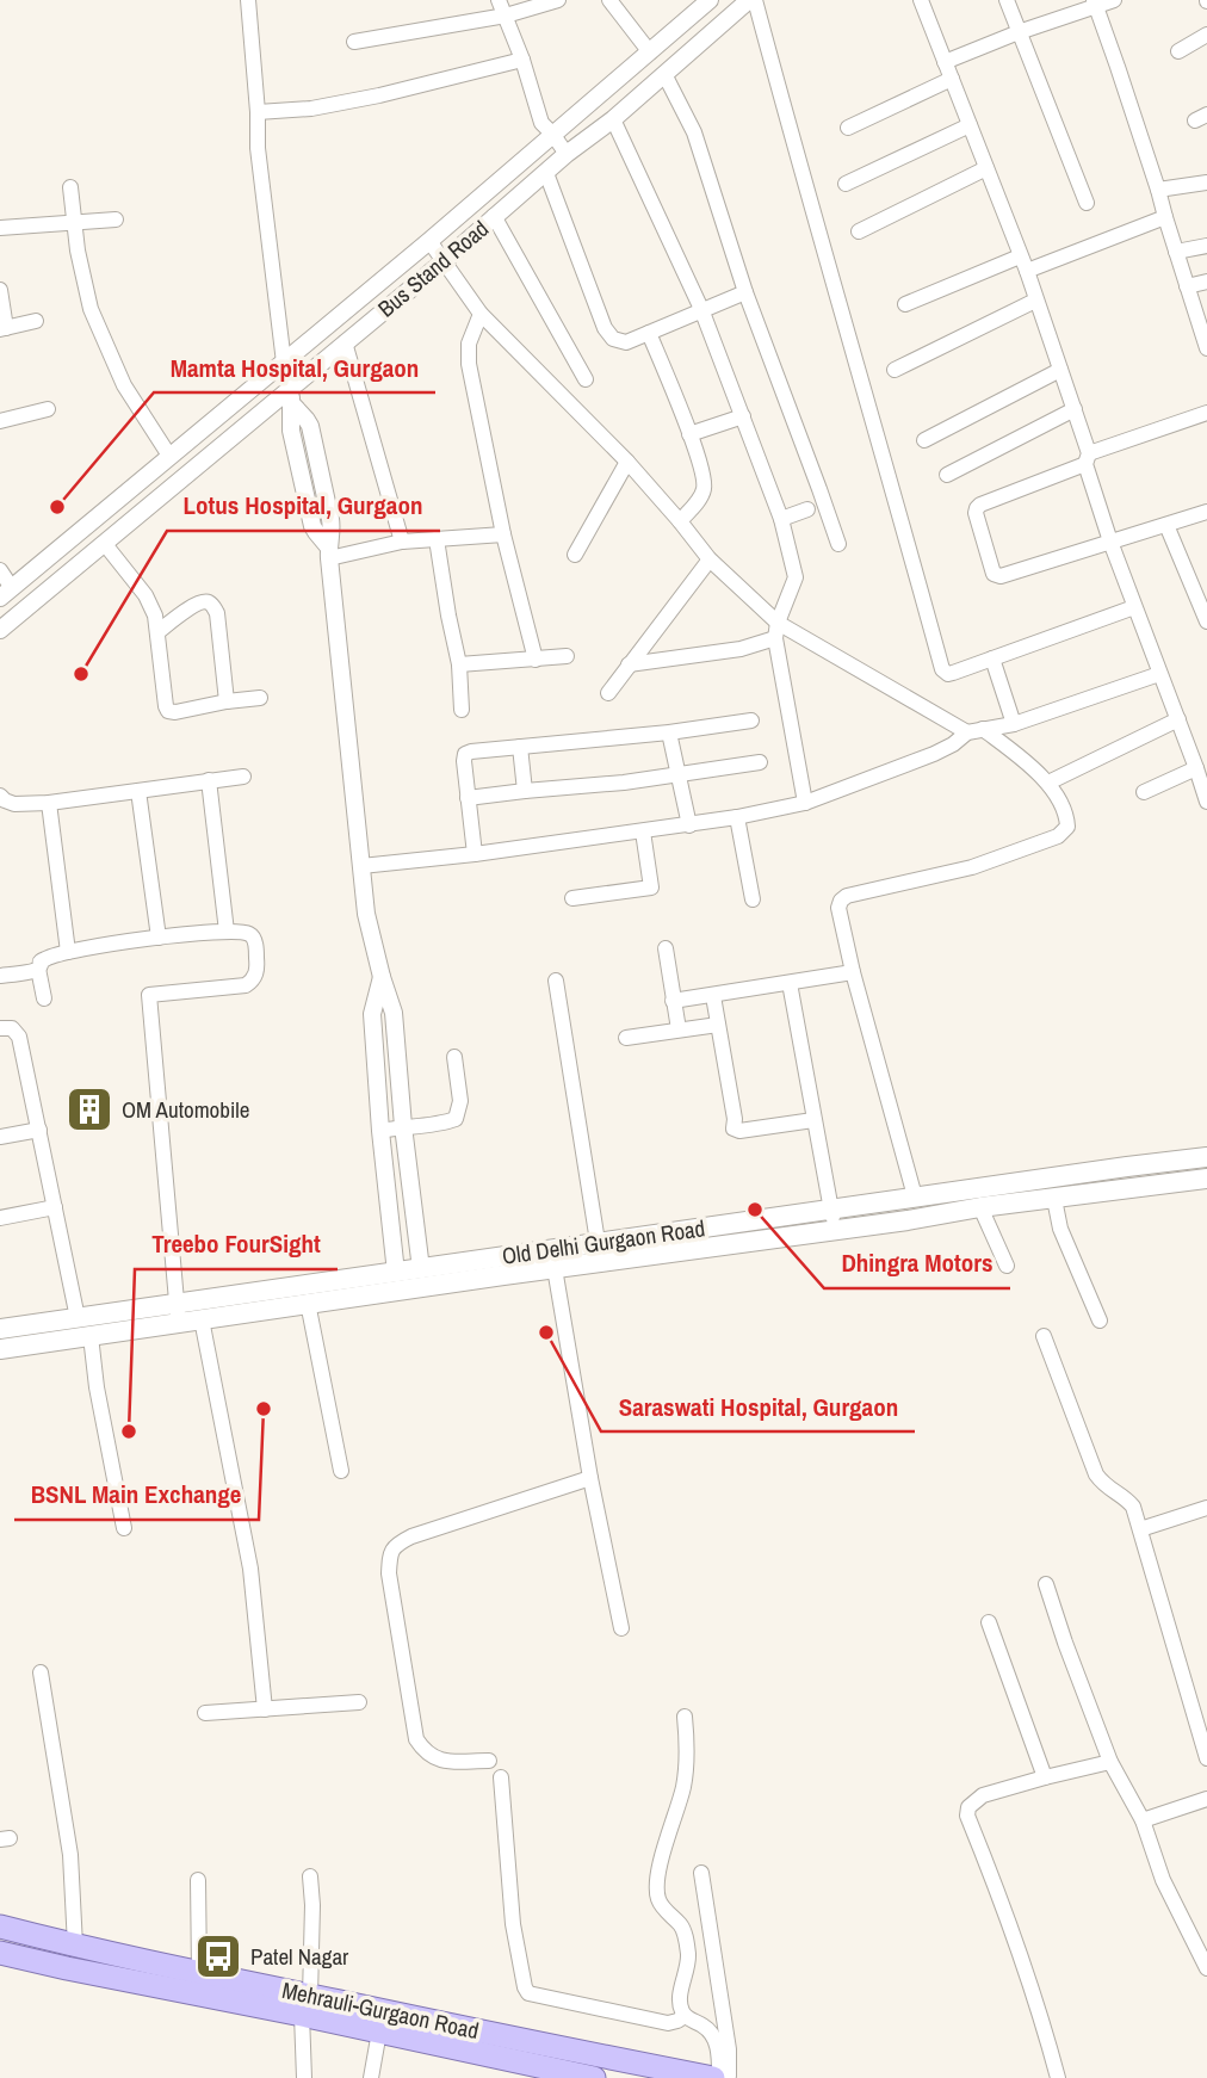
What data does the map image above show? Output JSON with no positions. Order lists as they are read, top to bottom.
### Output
{
  "streets": {
    "main road": ["Old Delhi Gurgaon Road", "Mehrauli-Gurgaon Road"],
    "street": ["Bus Stand Road"]
  },
  "places": {
    "other": [
      "Mamta Hospital, Gurgaon",
      "Lotus Hospital, Gurgaon",
      "Dhingra Motors",
      "Saraswati Hospital, Gurgaon",
      "BSNL Main Exchange",
      "Treebo FourSight"
    ],
    "building": ["OM Automobile"],
    "bus stop": ["Patel Nagar"]
  }
}
